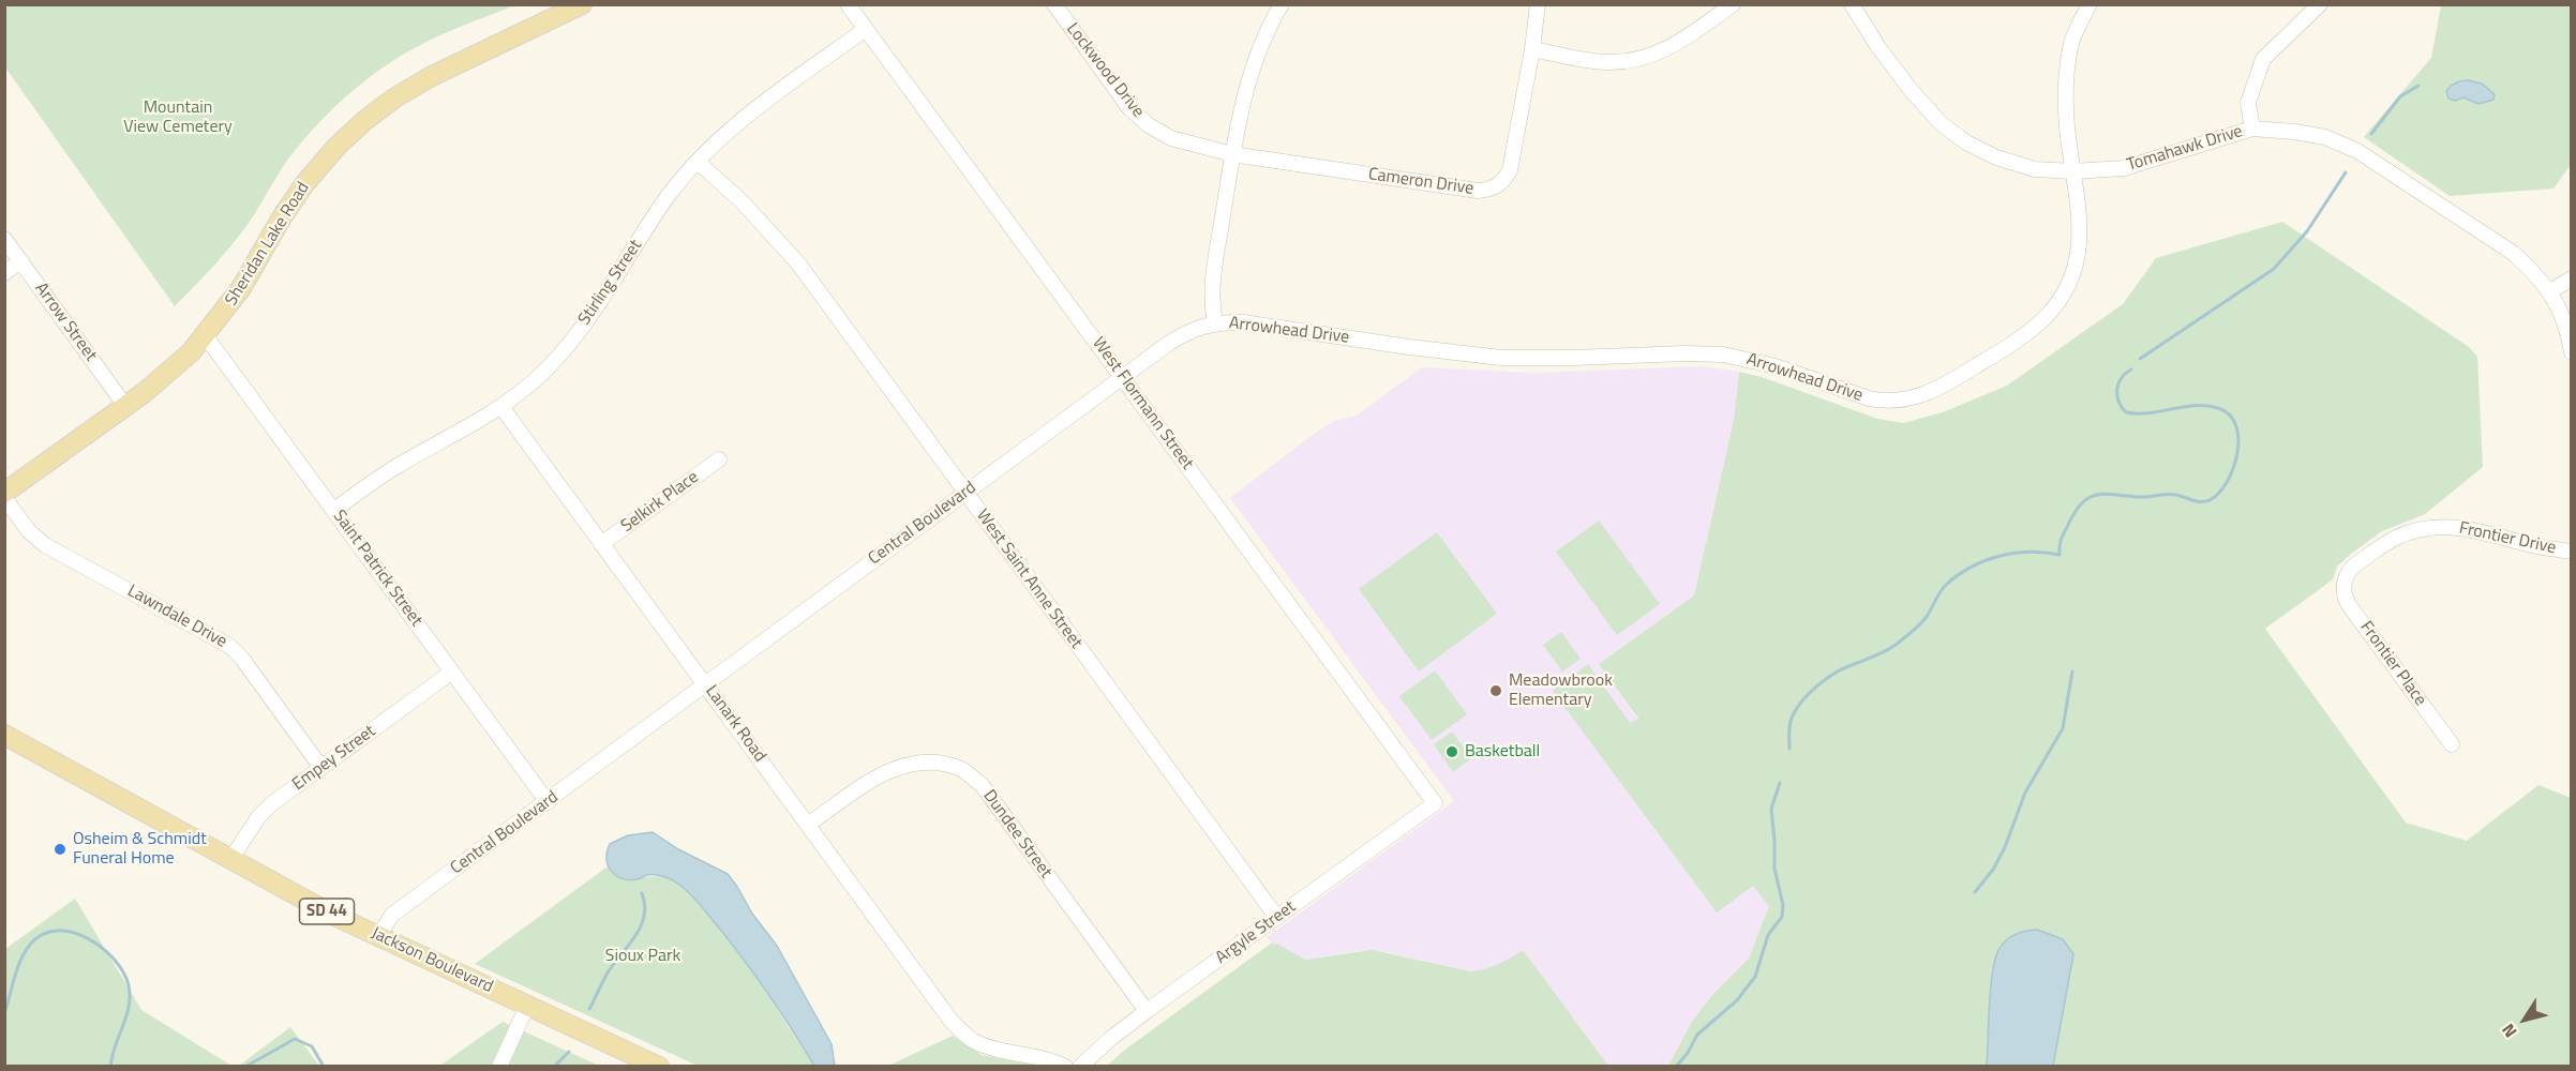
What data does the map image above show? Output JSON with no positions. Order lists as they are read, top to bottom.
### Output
{
  "streets": {
    "main road": ["Sheridan Lake Road", "SD 44", "Jackson Boulevard"],
    "street": [
      "Lockwood Drive",
      "Tomahawk Drive",
      "Cameron Drive",
      "Stirling Street",
      "Arrow Street",
      "Arrowhead Drive",
      "West Flormann Street",
      "Selkirk Place",
      "Central Boulevard",
      "Frontier Drive",
      "Saint Patrick Street",
      "West Saint Anne Street",
      "Lawndale Drive",
      "Frontier Place",
      "Lanark Road",
      "Empey Street",
      "Dundee Street",
      "Argyle Street"
    ]
  },
  "crossings": [
    ["Lockwood Drive", "Cameron Drive"],
    ["Tomahawk Drive", "Arrowhead Drive"],
    ["Sheridan Lake Road", "Arrow Street"],
    ["Sheridan Lake Road", "Saint Patrick Street"],
    ["Sheridan Lake Road", "Lawndale Drive"],
    ["Stirling Street", "West Flormann Street"],
    ["Stirling Street", "Saint Patrick Street"],
    ["Stirling Street", "West Saint Anne Street"],
    ["Stirling Street", "Lanark Road"],
    ["Arrowhead Drive", "Central Boulevard"],
    ["West Flormann Street", "Central Boulevard"],
    ["West Flormann Street", "Argyle Street"],
    ["Selkirk Place", "Lanark Road"],
    ["Central Boulevard", "Saint Patrick Street"],
    ["Central Boulevard", "West Saint Anne Street"],
    ["Central Boulevard", "Lanark Road"],
    ["Central Boulevard", "Jackson Boulevard"],
    ["Frontier Drive", "Frontier Place"],
    ["Saint Patrick Street", "Empey Street"],
    ["West Saint Anne Street", "Argyle Street"],
    ["Lawndale Drive", "Empey Street"],
    ["Lanark Road", "Dundee Street"],
    ["Empey Street", "Jackson Boulevard"],
    ["Dundee Street", "Argyle Street"]
  ],
  "parks": ["Mountain View Cemetery", "Sioux Park"],
  "places": ["Meadowbrook Elementary", "Basketball", "Osheim & Schmidt Funeral Home"],
  "north": "bottom left"
}
